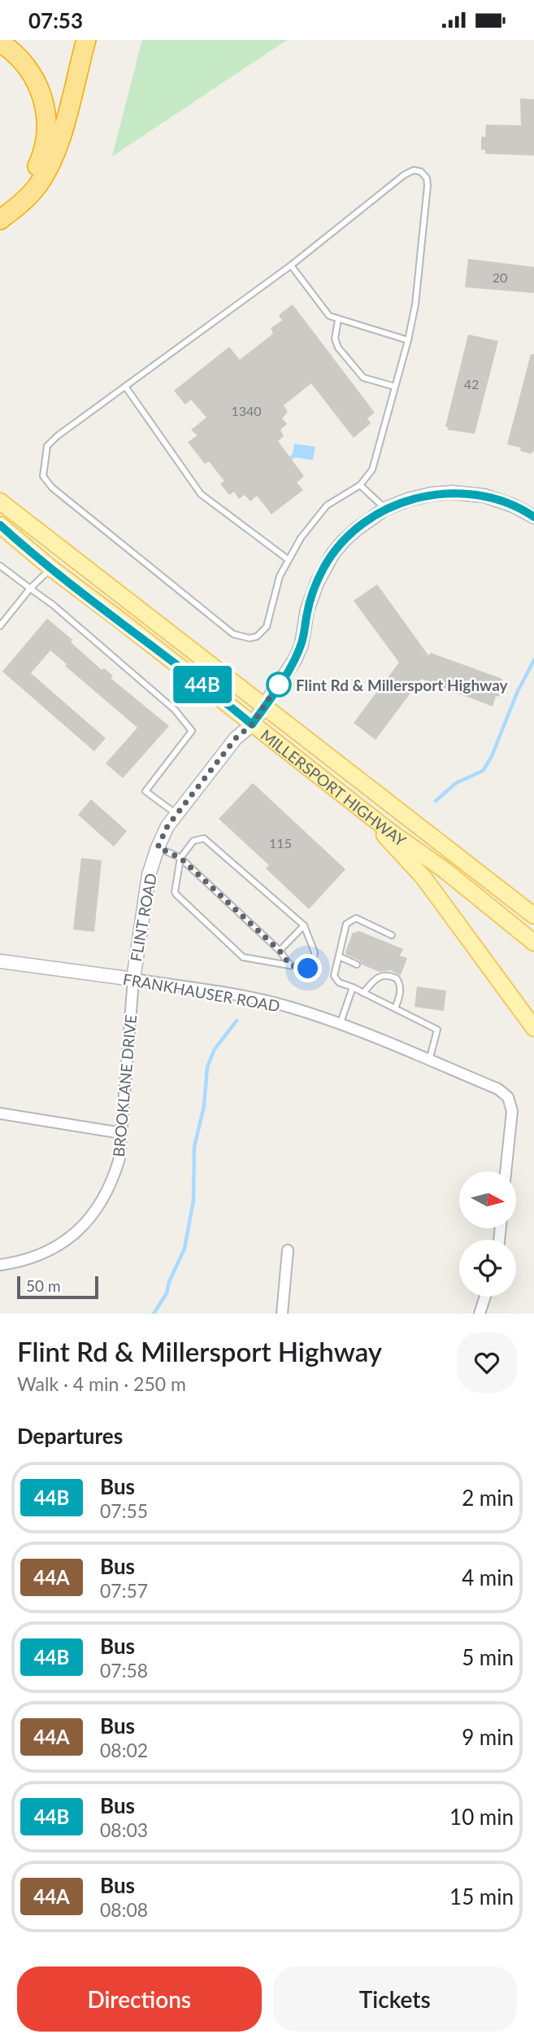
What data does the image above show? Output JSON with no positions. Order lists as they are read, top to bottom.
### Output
{
  "streets": {
    "main road": ["MILLERSPORT HIGHWAY"],
    "street": ["FLINT ROAD", "FRANKHAUSER ROAD", "BROOKLANE DRIVE"]
  },
  "crossings": [
    ["MILLERSPORT HIGHWAY", "FLINT ROAD"],
    ["FLINT ROAD", "FRANKHAUSER ROAD"],
    ["FLINT ROAD", "BROOKLANE DRIVE"],
    ["FRANKHAUSER ROAD", "BROOKLANE DRIVE"]
  ],
  "places": ["Flint Rd & Millersport Highway"],
  "lines": ["bus line 44B"],
  "house_numbers": [
    "20",
    "42",
    "1340",
    "115"
  ],
  "scale_bar": "50 m",
  "north": "right",
  "page": {
    "status": "07:53",
    "on_map": "44B",
    "scale": "50 m",
    "heading": [
      ["Flint Rd & Millersport Highway", "Walk · 4 min · 250 m"],
      "Departures"
    ],
    "list": [
      {
        "mark": "44B",
        "name": "Bus",
        "note": "07:55",
        "value": "2 min"
      },
      {
        "mark": "44A",
        "name": "Bus",
        "note": "07:57",
        "value": "4 min"
      },
      {
        "mark": "44B",
        "name": "Bus",
        "note": "07:58",
        "value": "5 min"
      },
      {
        "mark": "44A",
        "name": "Bus",
        "note": "08:02",
        "value": "9 min"
      },
      {
        "mark": "44B",
        "name": "Bus",
        "note": "08:03",
        "value": "10 min"
      },
      {
        "mark": "44A",
        "name": "Bus",
        "note": "08:08",
        "value": "15 min"
      }
    ],
    "buttons": ["Directions", "Tickets"]
  }
}
